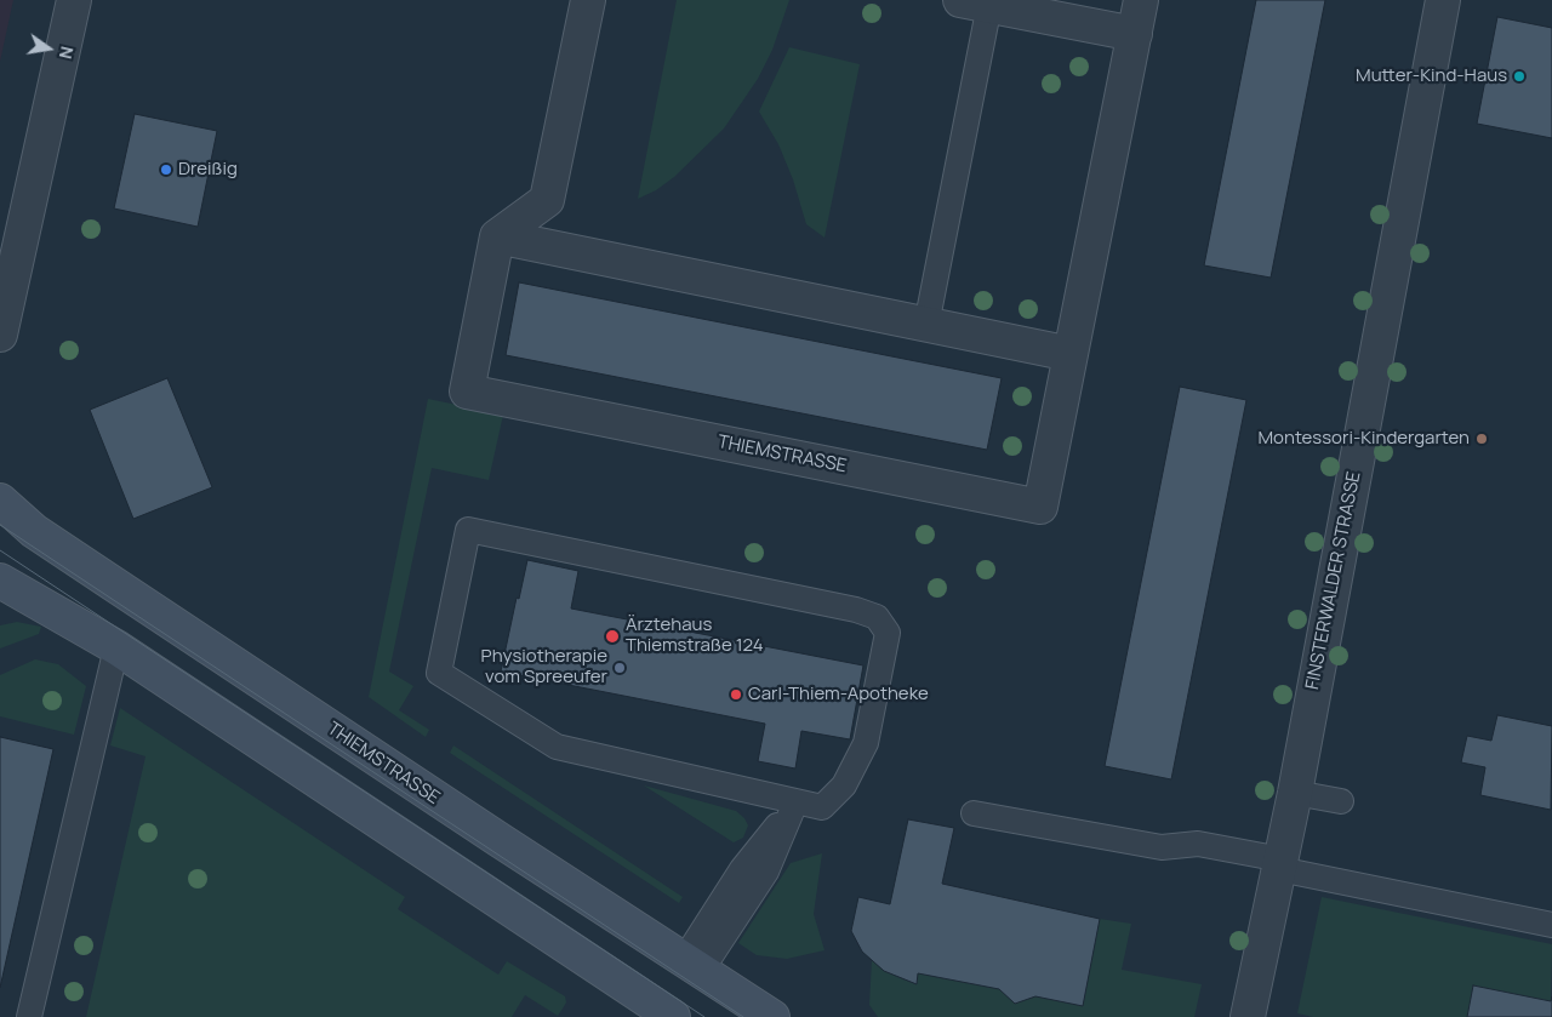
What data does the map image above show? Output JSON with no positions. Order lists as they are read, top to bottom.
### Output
{
  "streets": {
    "main road": ["THIEMSTRASSE"],
    "street": ["FINSTERWALDER STRASSE"]
  },
  "places": [
    "Mutter-Kind-Haus",
    "Dreißig",
    "Montessori-Kindergarten",
    "Ärztehaus Thiemstraße 124",
    "Physiotherapie vom Spreeufer",
    "Carl-Thiem-Apotheke"
  ],
  "north": "right"
}
